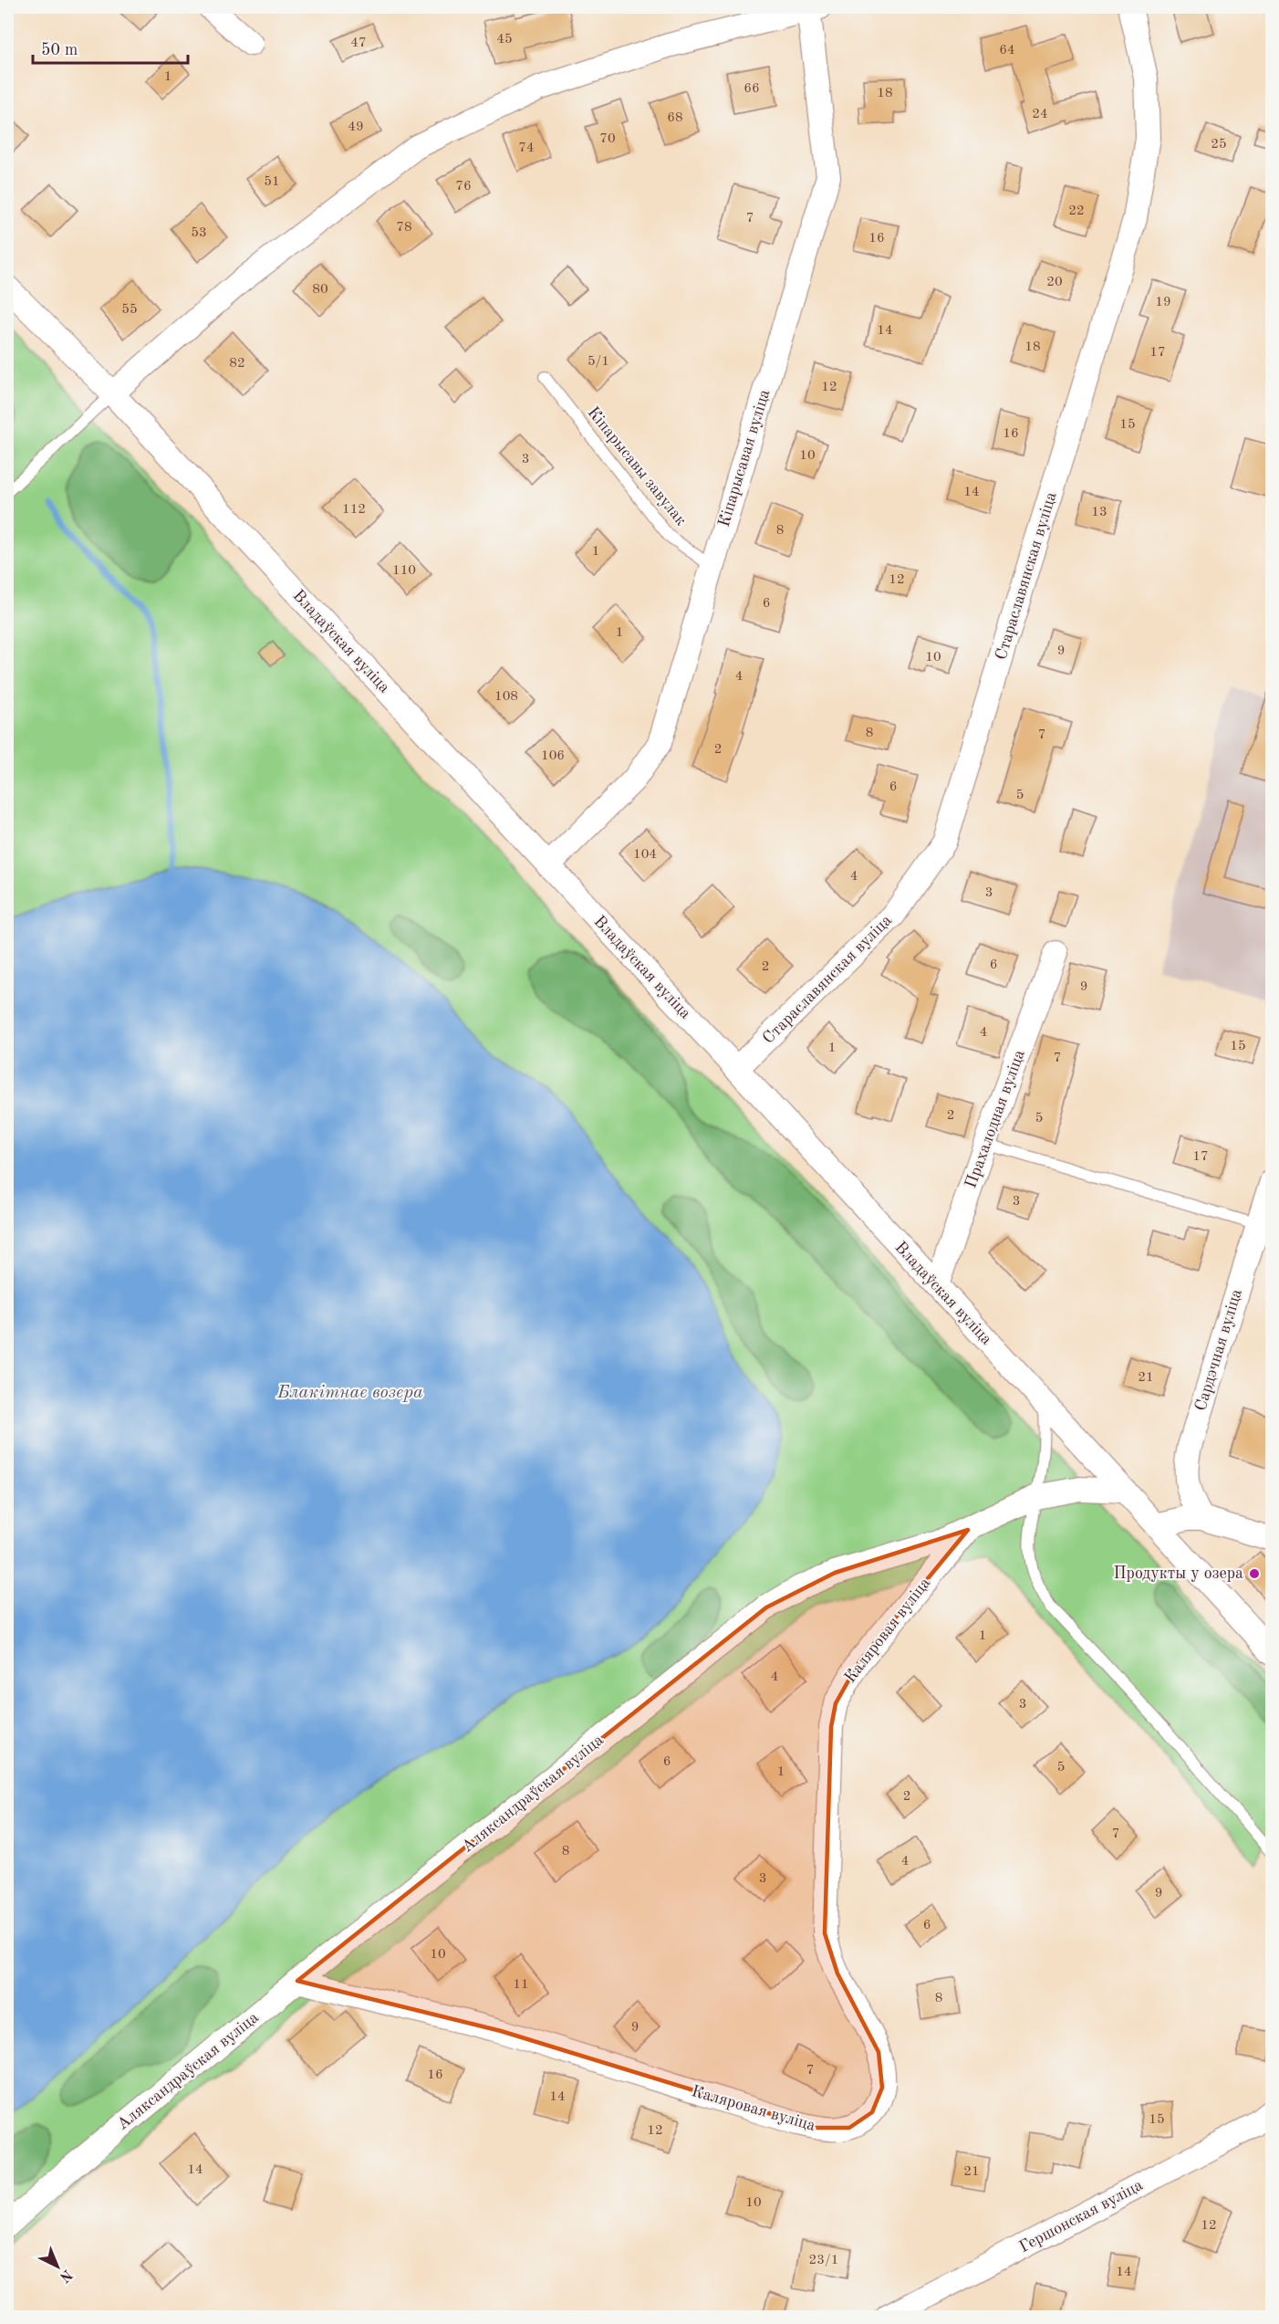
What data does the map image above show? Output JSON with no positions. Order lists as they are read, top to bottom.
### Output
{
  "streets": {
    "street": [
      "Кіпарысавая вуліца",
      "Стараславянская вуліца",
      "Владаўская вуліца",
      "Прахалодная вуліца",
      "Сардэчная вуліца",
      "Каляровая вуліца",
      "Аляксандраўская вуліца",
      "Гершонская вуліца"
    ],
    "lane": ["Кіпарысавы завулак"]
  },
  "crossings": [
    ["Кіпарысавая вуліца", "Кіпарысавы завулак"],
    ["Кіпарысавая вуліца", "Владаўская вуліца"],
    ["Стараславянская вуліца", "Владаўская вуліца"],
    ["Владаўская вуліца", "Прахалодная вуліца"],
    ["Владаўская вуліца", "Аляксандраўская вуліца"],
    ["Каляровая вуліца", "Аляксандраўская вуліца"]
  ],
  "water": ["Блакітнае возера"],
  "places": ["Продукты у озера"],
  "house_numbers": [
    "45",
    "47",
    "64",
    "1",
    "66",
    "18",
    "24",
    "68",
    "49",
    "70",
    "25",
    "74",
    "51",
    "76",
    "22",
    "7",
    "78",
    "53",
    "16",
    "20",
    "80",
    "19",
    "55",
    "14",
    "18",
    "17",
    "5/1",
    "82",
    "12",
    "15",
    "16",
    "10",
    "3",
    "14",
    "112",
    "13",
    "8",
    "1",
    "110",
    "12",
    "6",
    "1",
    "9",
    "10",
    "4",
    "108",
    "8",
    "7",
    "2",
    "106",
    "6",
    "5",
    "104",
    "4",
    "3",
    "6",
    "2",
    "9",
    "4",
    "15",
    "1",
    "7",
    "2",
    "5",
    "17",
    "3",
    "21",
    "1",
    "4",
    "3",
    "6",
    "5",
    "1",
    "2",
    "7",
    "8",
    "4",
    "3",
    "9",
    "6",
    "10",
    "11",
    "8",
    "9",
    "7",
    "16",
    "14",
    "15",
    "12",
    "14",
    "21",
    "10",
    "12",
    "23/1",
    "14"
  ],
  "scale_bar": "50 m",
  "north": "bottom right"
}
